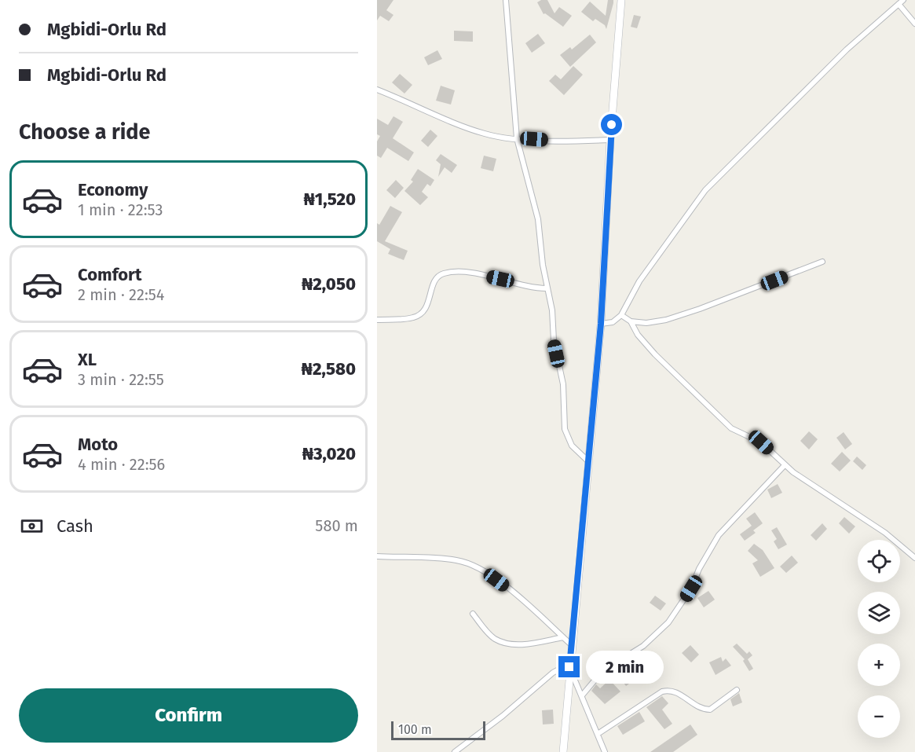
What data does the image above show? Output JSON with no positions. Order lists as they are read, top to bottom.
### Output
{
  "scale_bar": "100 m",
  "page": {
    "banner": ["Mgbidi-Orlu Rd", "Mgbidi-Orlu Rd"],
    "heading": "Choose a ride",
    "list": [
      {
        "name": "Economy",
        "note": "1 min · 22:53",
        "value": "₦1,520"
      },
      {
        "name": "Comfort",
        "note": "2 min · 22:54",
        "value": "₦2,050"
      },
      {
        "name": "XL",
        "note": "3 min · 22:55",
        "value": "₦2,580"
      },
      {
        "name": "Moto",
        "note": "4 min · 22:56",
        "value": "₦3,020"
      }
    ],
    "pay": ["Cash", "580 m"],
    "map_buttons": ["+", "−"],
    "bubble": "2 min",
    "buttons": "Confirm",
    "scale": "100 m"
  }
}
